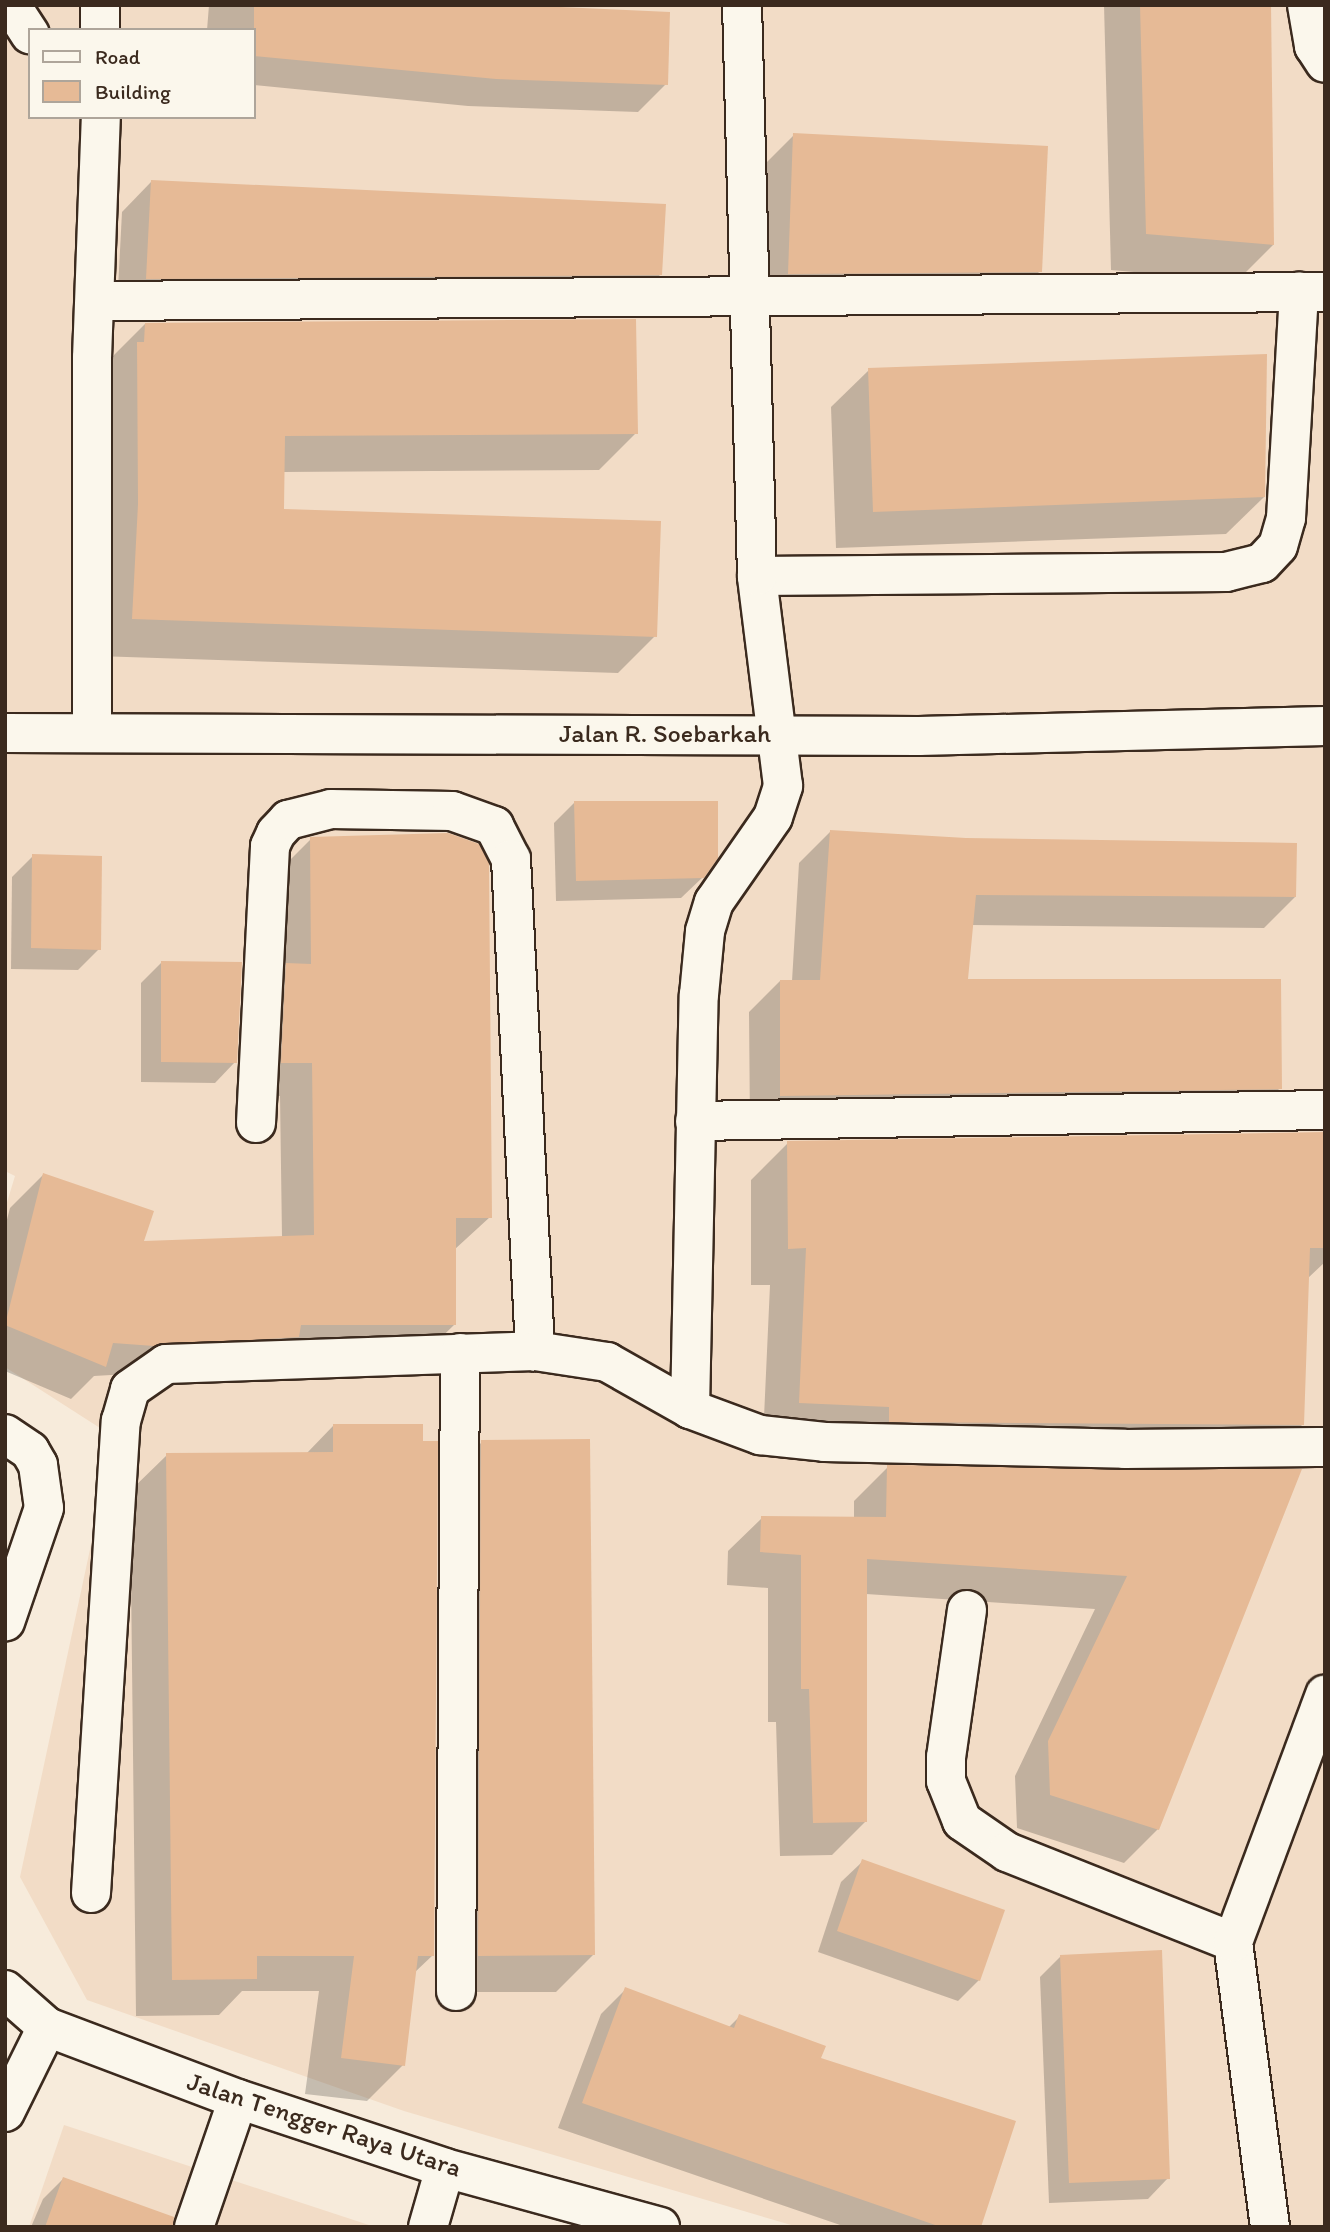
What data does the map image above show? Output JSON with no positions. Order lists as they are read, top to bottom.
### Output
{
  "streets": {
    "street": ["Jalan R. Soebarkah", "Jalan Tengger Raya Utara"]
  },
  "legend": ["Road", "Building"]
}
